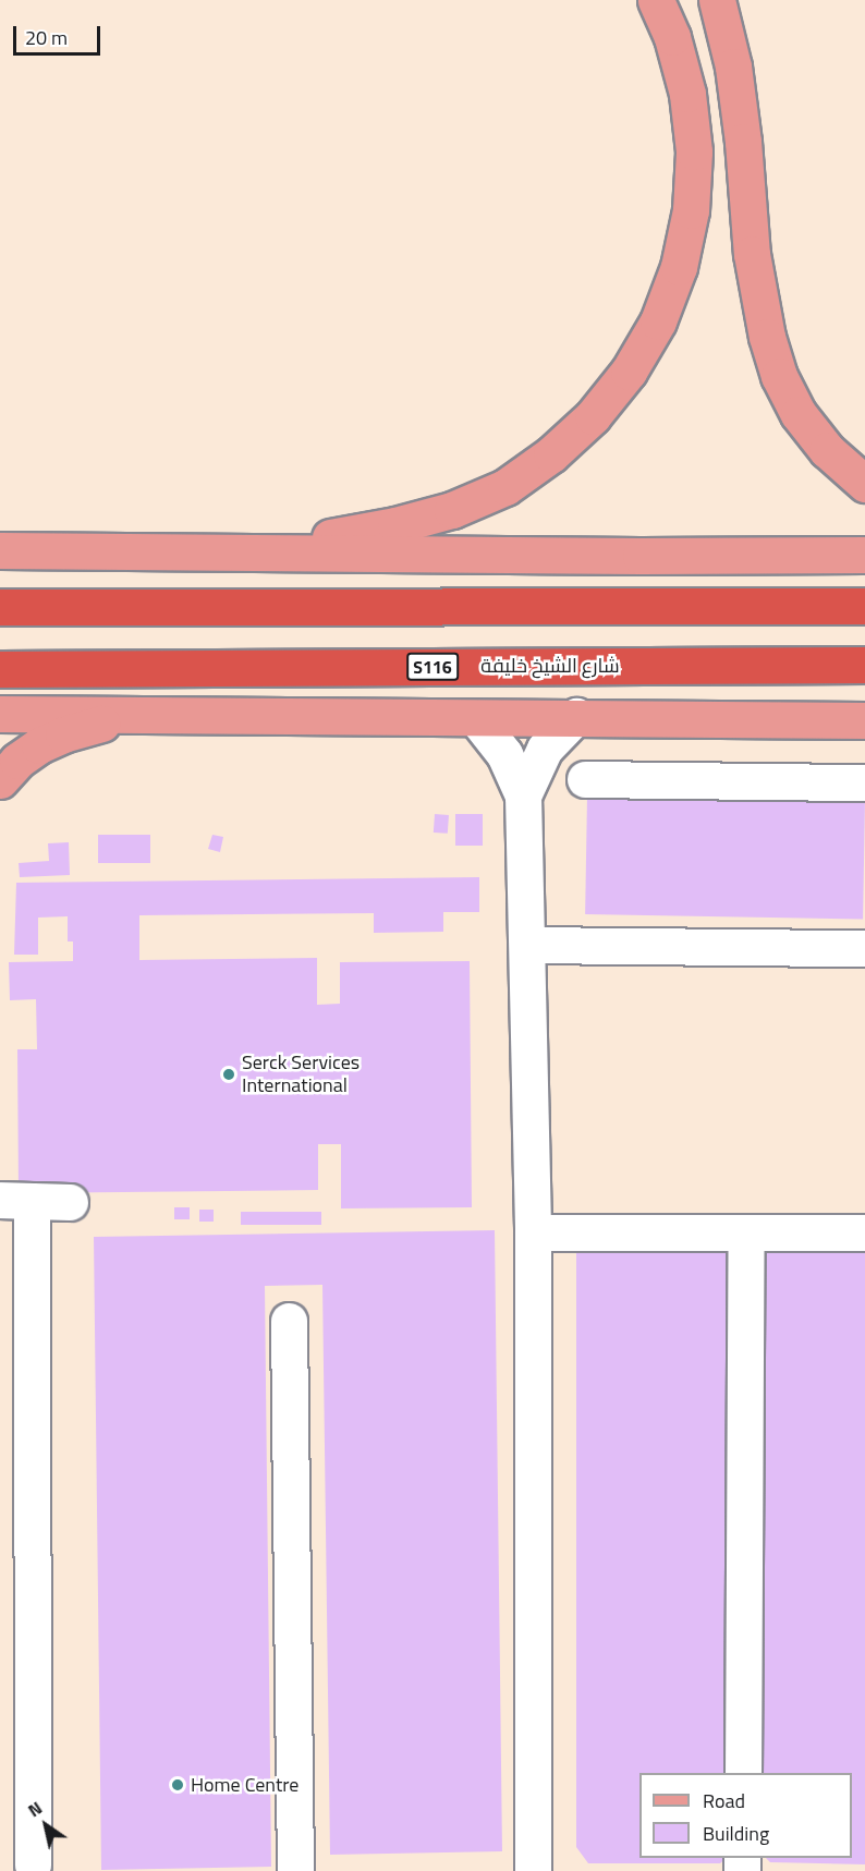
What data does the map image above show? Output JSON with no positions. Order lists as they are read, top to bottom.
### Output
{
  "streets": {
    "highway": ["شارع الشيخ خليفة", "S116"]
  },
  "places": ["Serck Services International", "Home Centre"],
  "legend": ["Road", "Building"],
  "scale_bar": "20 m",
  "north": "top left"
}
